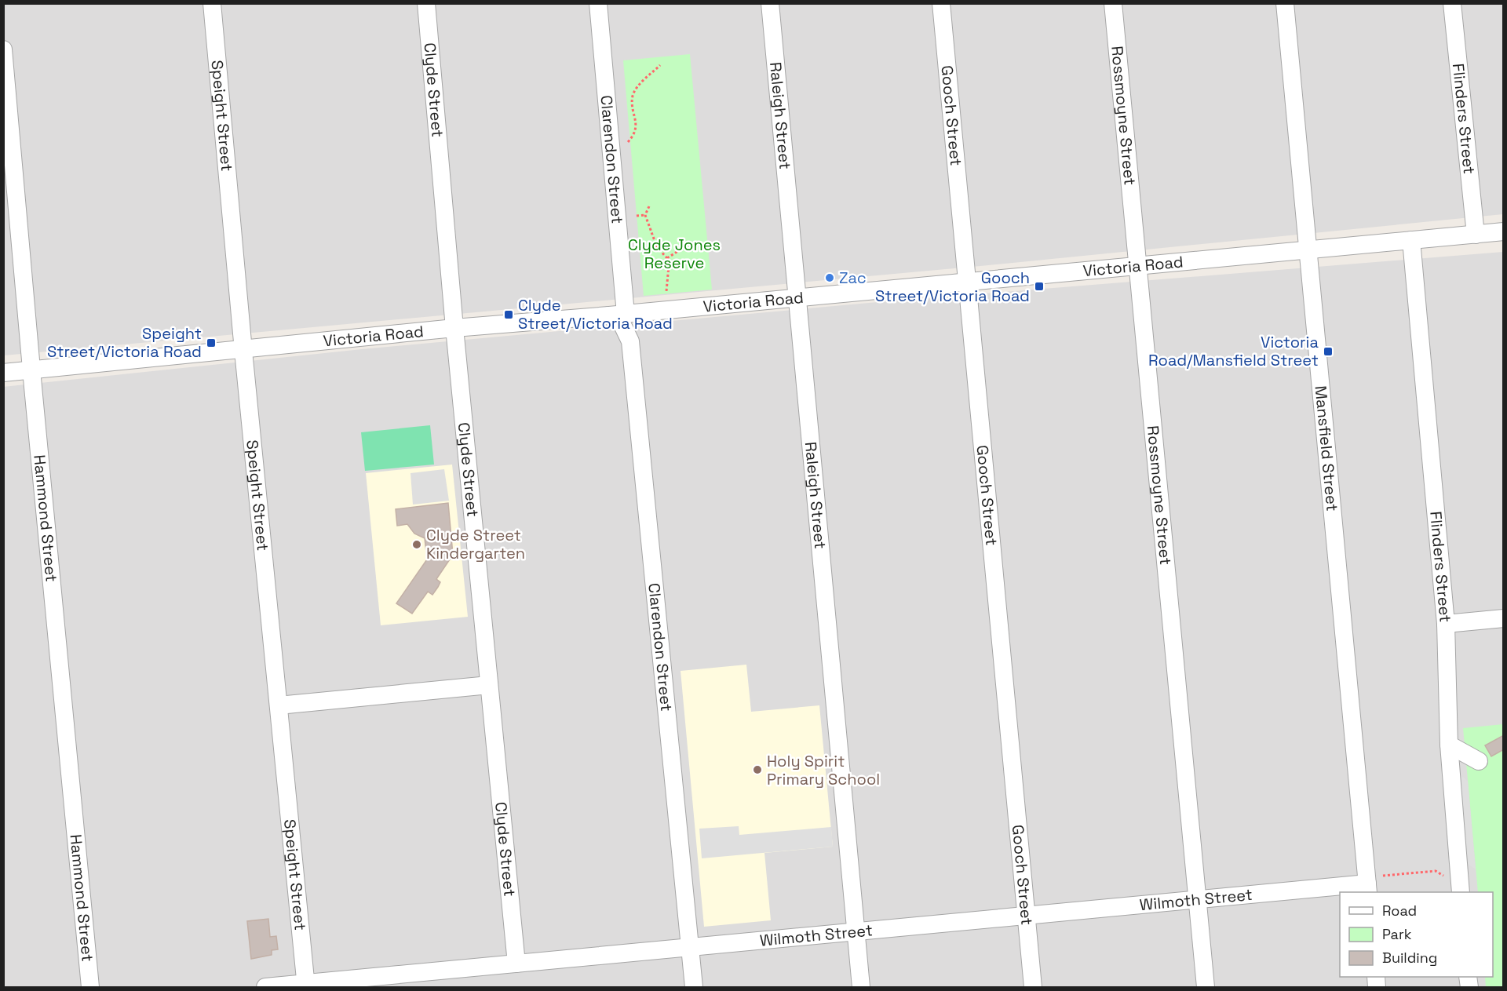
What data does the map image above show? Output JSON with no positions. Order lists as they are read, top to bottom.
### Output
{
  "streets": {
    "street": [
      "Clyde Street",
      "Raleigh Street",
      "Speight Street",
      "Gooch Street",
      "Rossmoyne Street",
      "Flinders Street",
      "Clarendon Street",
      "Victoria Road",
      "Mansfield Street",
      "Hammond Street",
      "Wilmoth Street"
    ]
  },
  "crossings": [
    ["Clyde Street", "Victoria Road"],
    ["Clyde Street", "Wilmoth Street"],
    ["Raleigh Street", "Victoria Road"],
    ["Raleigh Street", "Wilmoth Street"],
    ["Speight Street", "Victoria Road"],
    ["Speight Street", "Wilmoth Street"],
    ["Gooch Street", "Victoria Road"],
    ["Gooch Street", "Wilmoth Street"],
    ["Rossmoyne Street", "Victoria Road"],
    ["Rossmoyne Street", "Wilmoth Street"],
    ["Flinders Street", "Victoria Road"],
    ["Clarendon Street", "Victoria Road"],
    ["Clarendon Street", "Wilmoth Street"],
    ["Victoria Road", "Mansfield Street"],
    ["Victoria Road", "Hammond Street"],
    ["Mansfield Street", "Wilmoth Street"]
  ],
  "parks": ["Clyde Jones Reserve"],
  "places": {
    "other": ["Zac", "Clyde Street Kindergarten", "Holy Spirit Primary School"],
    "transit": [
      "Gooch Street/Victoria Road",
      "Clyde Street/Victoria Road",
      "Speight Street/Victoria Road",
      "Victoria Road/Mansfield Street"
    ]
  },
  "legend": ["Road", "Park", "Building"]
}
